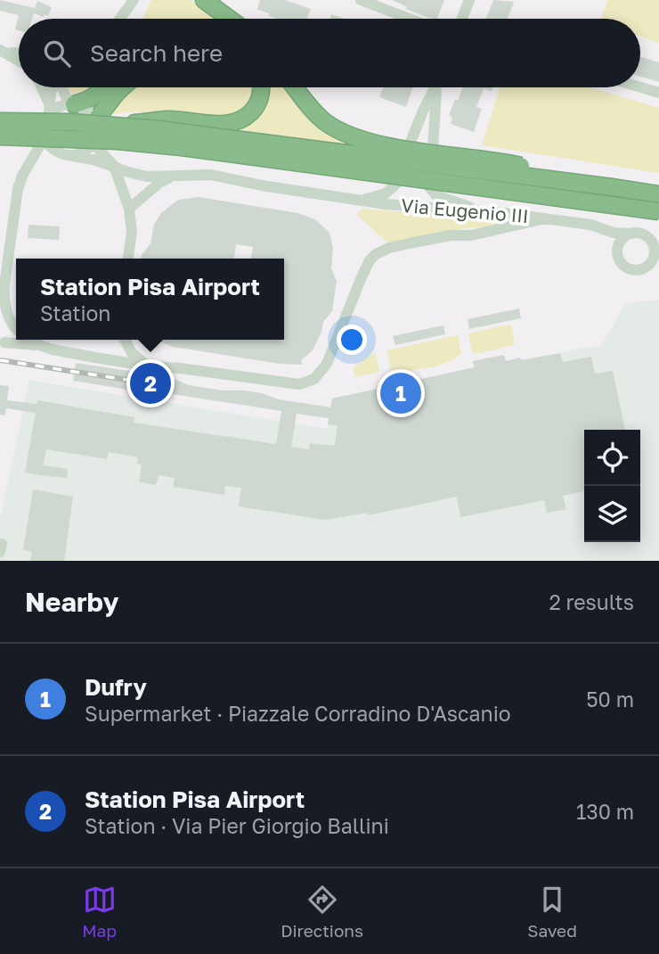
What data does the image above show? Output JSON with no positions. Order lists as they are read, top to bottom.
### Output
{
  "streets": {
    "street": ["Via Eugenio III"]
  },
  "page": {
    "search": "Search here",
    "popup": ["Station Pisa Airport", "Station"],
    "pins": ["2", "1"],
    "heading": ["Nearby", "2 results"],
    "list": [
      {
        "mark": "1",
        "name": "Dufry",
        "note": "Supermarket · Piazzale Corradino D'Ascanio",
        "value": "50 m"
      },
      {
        "mark": "2",
        "name": "Station Pisa Airport",
        "note": "Station · Via Pier Giorgio Ballini",
        "value": "130 m"
      }
    ],
    "nav": ["Map", "Directions", "Saved"]
  }
}
